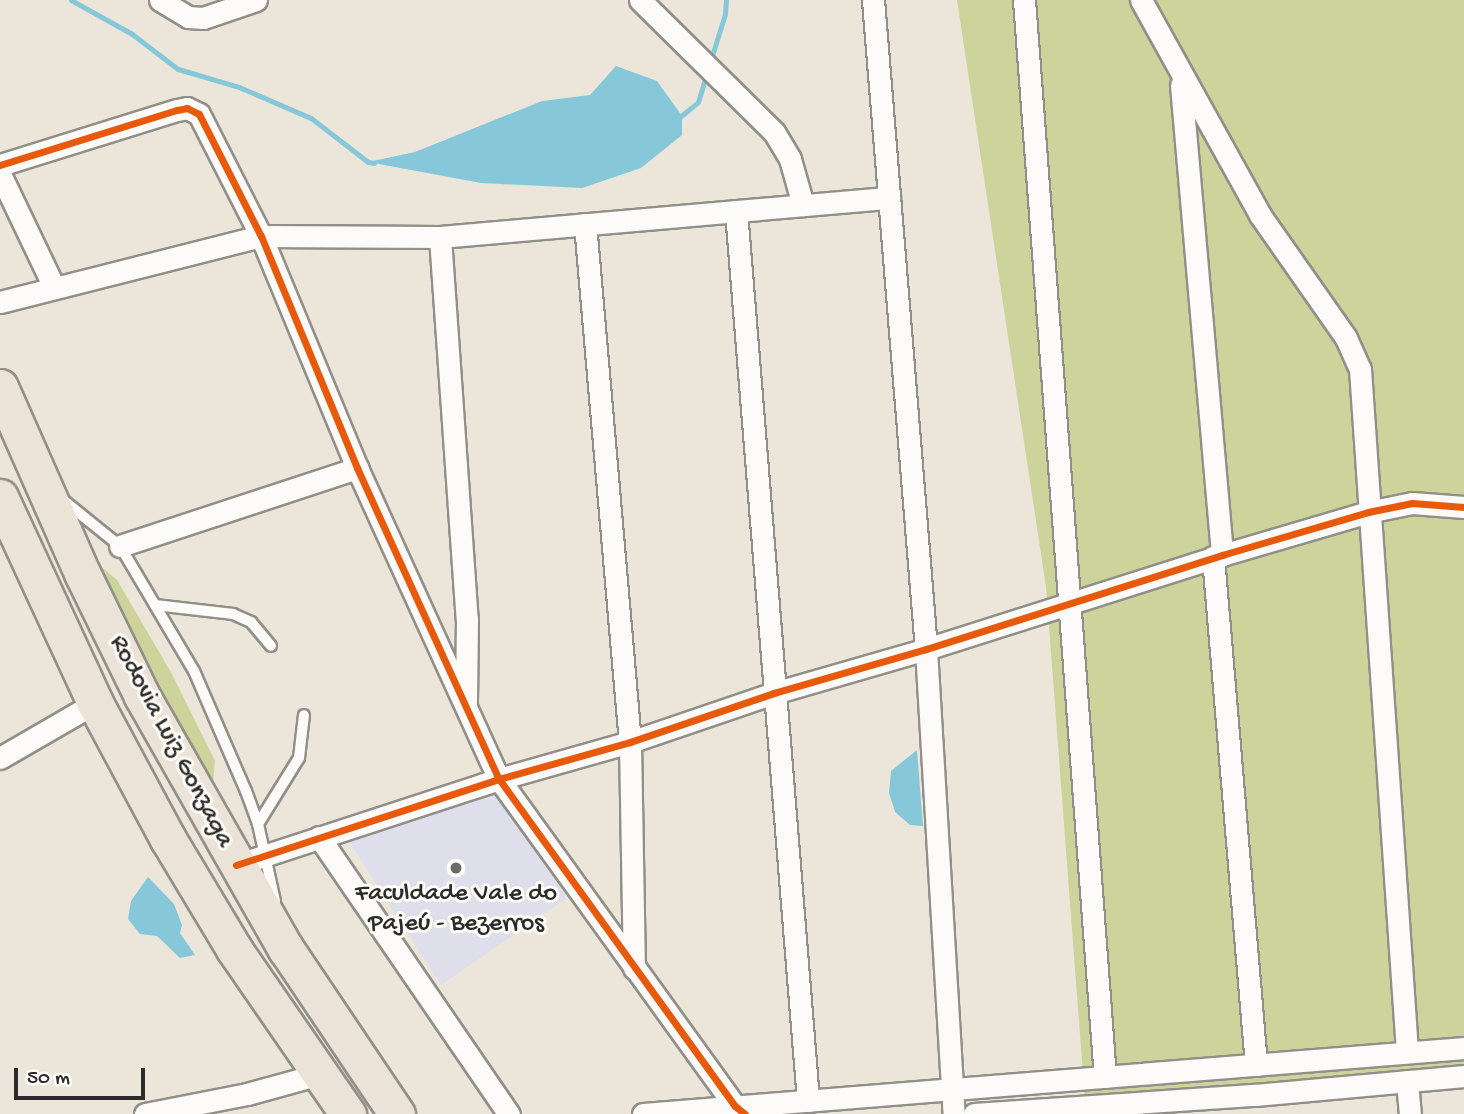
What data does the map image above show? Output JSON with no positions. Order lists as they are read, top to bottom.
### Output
{
  "streets": {
    "highway": ["Rodovia Luiz Gonzaga"]
  },
  "places": ["Faculdade Vale do Pajeú - Bezerros"],
  "scale_bar": "50 m"
}
